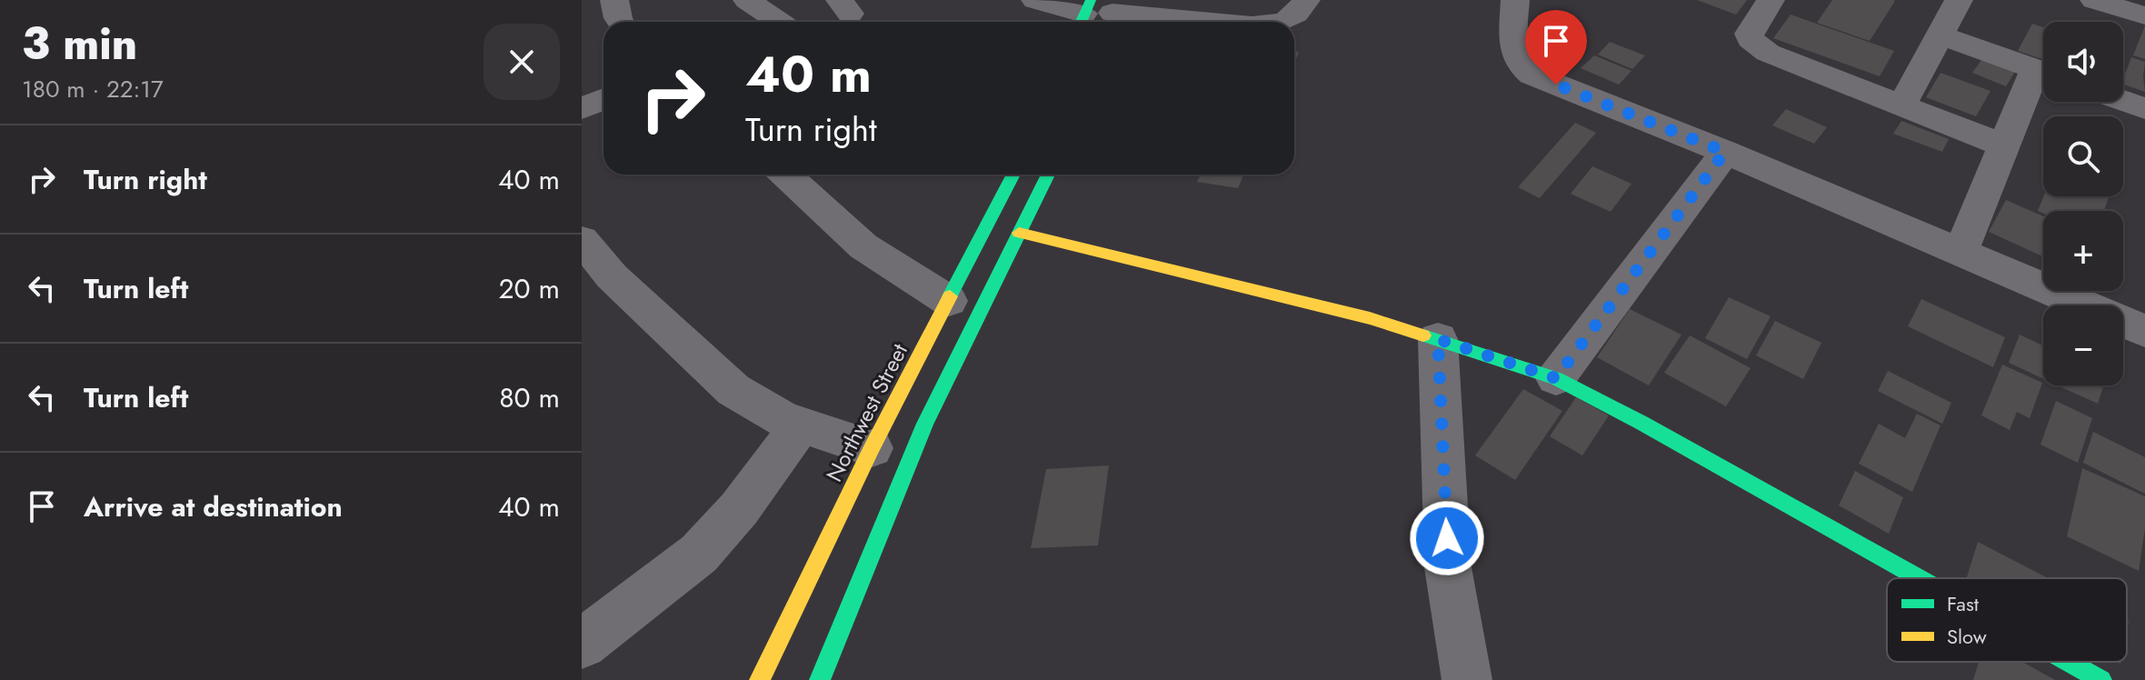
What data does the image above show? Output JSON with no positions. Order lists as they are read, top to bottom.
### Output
{
  "streets": {
    "main road": ["Northwest Street"]
  },
  "legend": ["Fast", "Slow"],
  "page": {
    "heading": ["3 min", "180 m · 22:17"],
    "map_buttons": ["+", "−"],
    "turn": ["40 m", "Turn right"],
    "list": [
      {
        "name": "Turn right",
        "value": "40 m"
      },
      {
        "name": "Turn left",
        "value": "20 m"
      },
      {
        "name": "Turn left",
        "value": "80 m"
      },
      {
        "name": "Arrive at destination",
        "value": "40 m"
      }
    ]
  }
}
